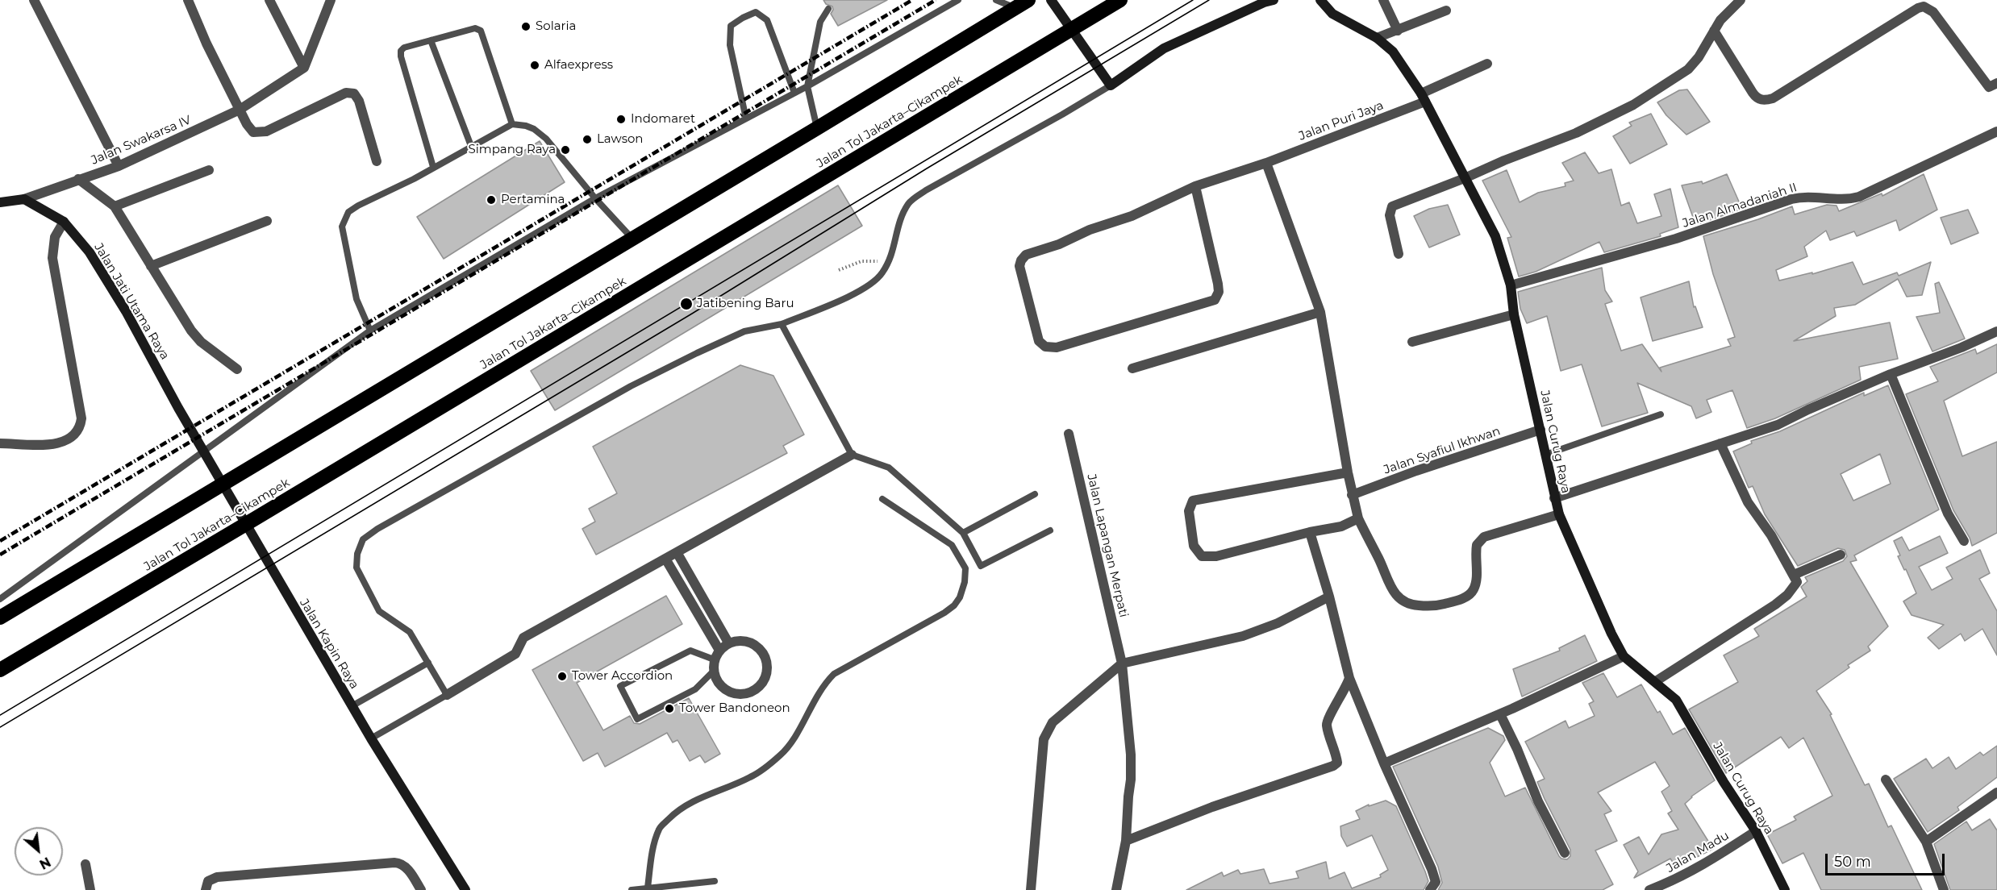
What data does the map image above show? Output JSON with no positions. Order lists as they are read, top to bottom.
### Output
{
  "streets": {
    "highway": ["Jalan Tol Jakarta–Cikampek"],
    "street": [
      "Jalan Puri Jaya",
      "Jalan Swakarsa IV",
      "Jalan Almadaniah II",
      "Jalan Jati Utama Raya",
      "Jalan Curug Raya",
      "Jalan Syafiul Ikhwan",
      "Jalan Lapangan Merpati",
      "Jalan Kapin Raya",
      "Jalan Madu"
    ]
  },
  "crossings": [
    ["Jalan Puri Jaya", "Jalan Curug Raya"],
    ["Jalan Swakarsa IV", "Jalan Jati Utama Raya"],
    ["Jalan Almadaniah II", "Jalan Curug Raya"],
    ["Jalan Jati Utama Raya", "Jalan Kapin Raya"],
    ["Jalan Curug Raya", "Jalan Syafiul Ikhwan"],
    ["Jalan Curug Raya", "Jalan Madu"]
  ],
  "places": [
    "Solaria",
    "Alfaexpress",
    "Indomaret",
    "Lawson",
    "Simpang Raya",
    "Pertamina",
    "Jatibening Baru",
    "Tower Accordion",
    "Tower Bandoneon"
  ],
  "scale_bar": "50 m",
  "north": "bottom right"
}
